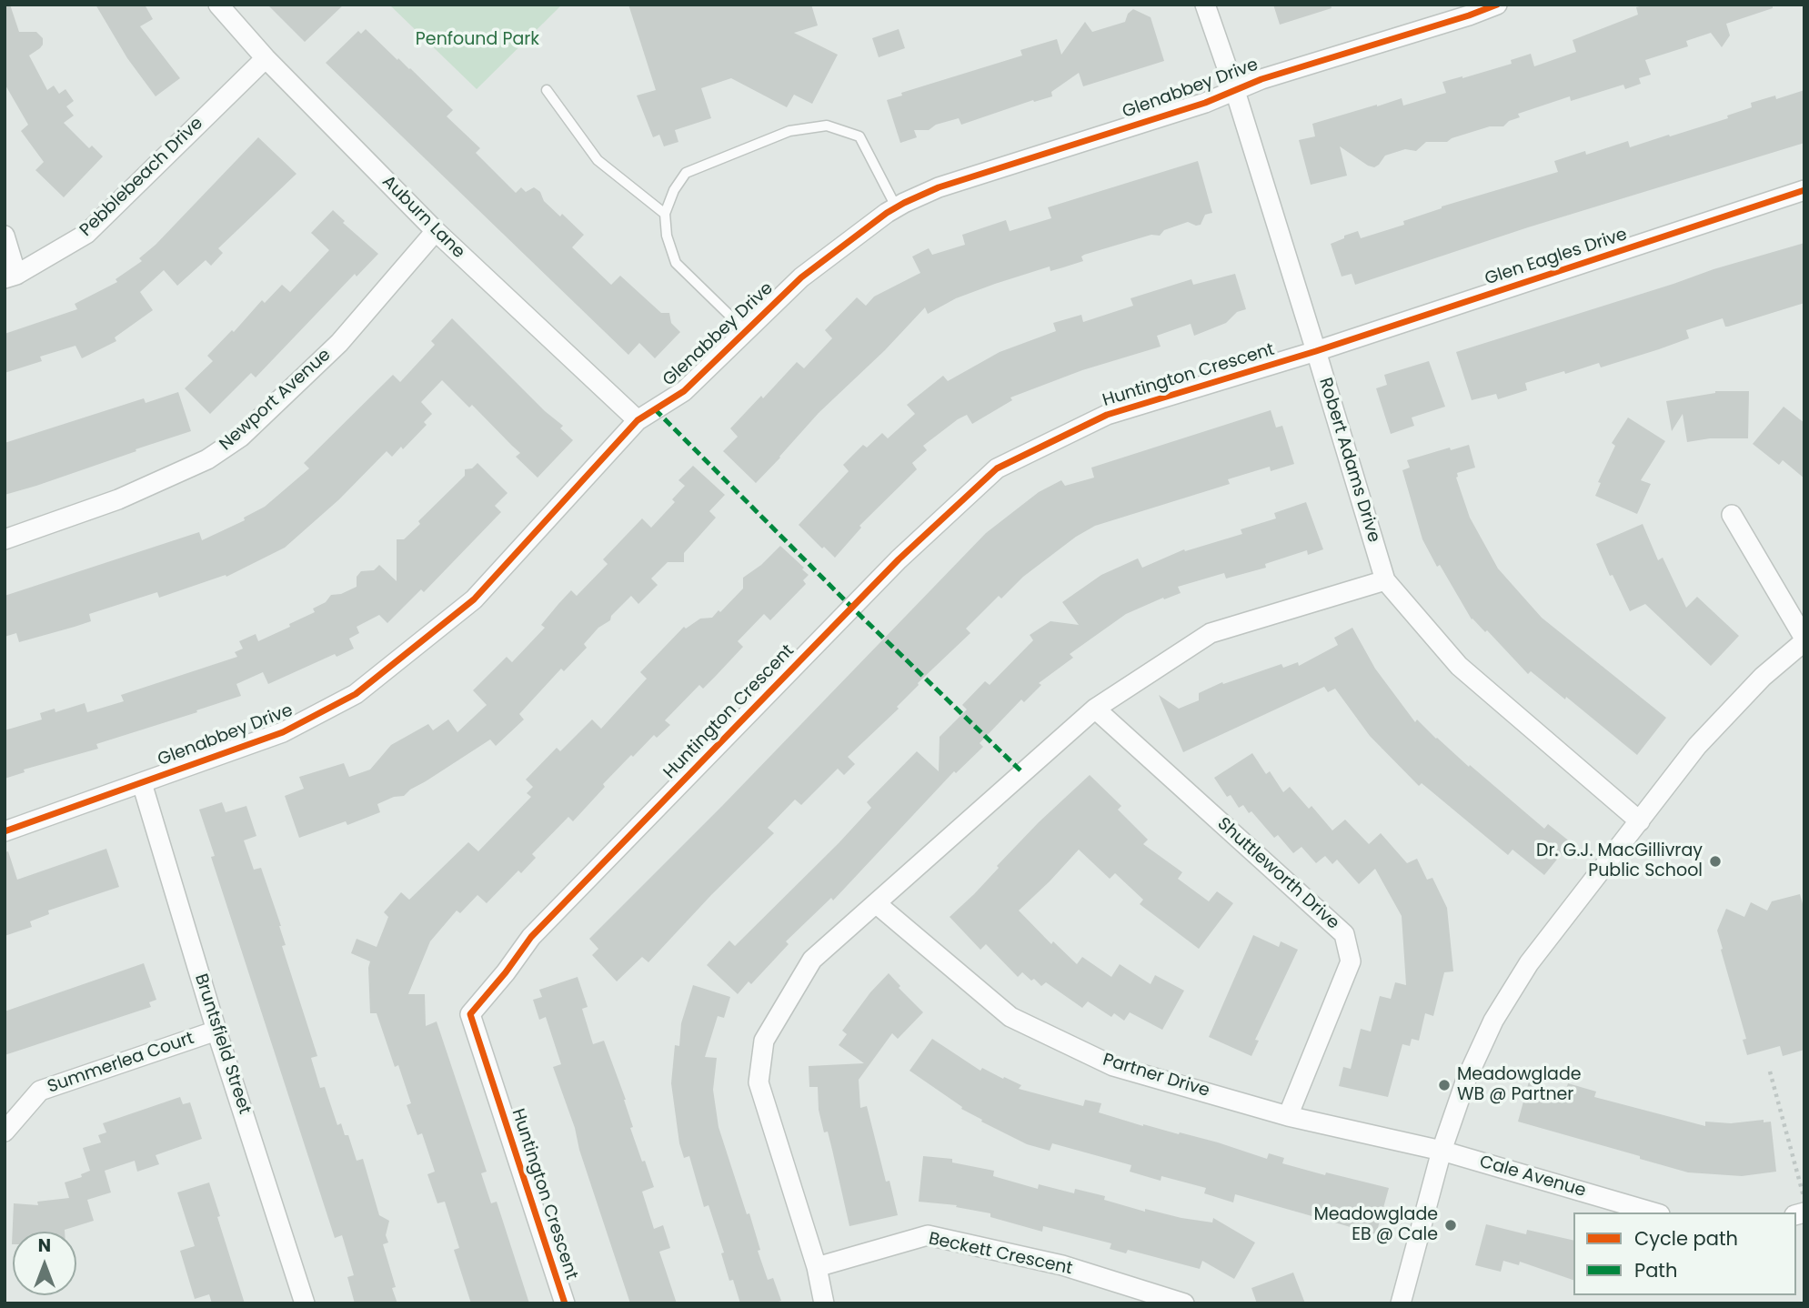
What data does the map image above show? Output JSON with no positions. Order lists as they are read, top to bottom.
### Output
{
  "streets": {
    "street": [
      "Glenabbey Drive",
      "Pebblebeach Drive",
      "Auburn Lane",
      "Glen Eagles Drive",
      "Huntington Crescent",
      "Newport Avenue",
      "Robert Adams Drive",
      "Shuttleworth Drive",
      "Bruntsfield Street",
      "Summerlea Court",
      "Partner Drive",
      "Cale Avenue",
      "Beckett Crescent"
    ]
  },
  "crossings": [
    ["Glenabbey Drive", "Auburn Lane"],
    ["Glenabbey Drive", "Robert Adams Drive"],
    ["Glenabbey Drive", "Bruntsfield Street"],
    ["Pebblebeach Drive", "Auburn Lane"],
    ["Auburn Lane", "Newport Avenue"],
    ["Glen Eagles Drive", "Huntington Crescent"],
    ["Glen Eagles Drive", "Robert Adams Drive"],
    ["Huntington Crescent", "Robert Adams Drive"],
    ["Shuttleworth Drive", "Partner Drive"],
    ["Bruntsfield Street", "Summerlea Court"],
    ["Partner Drive", "Cale Avenue"]
  ],
  "parks": ["Penfound Park"],
  "places": ["Dr. G.J. MacGillivray Public School", "Meadowglade WB @ Partner", "Meadowglade EB @ Cale"],
  "legend": ["Cycle path", "Path"],
  "north": "top"
}
